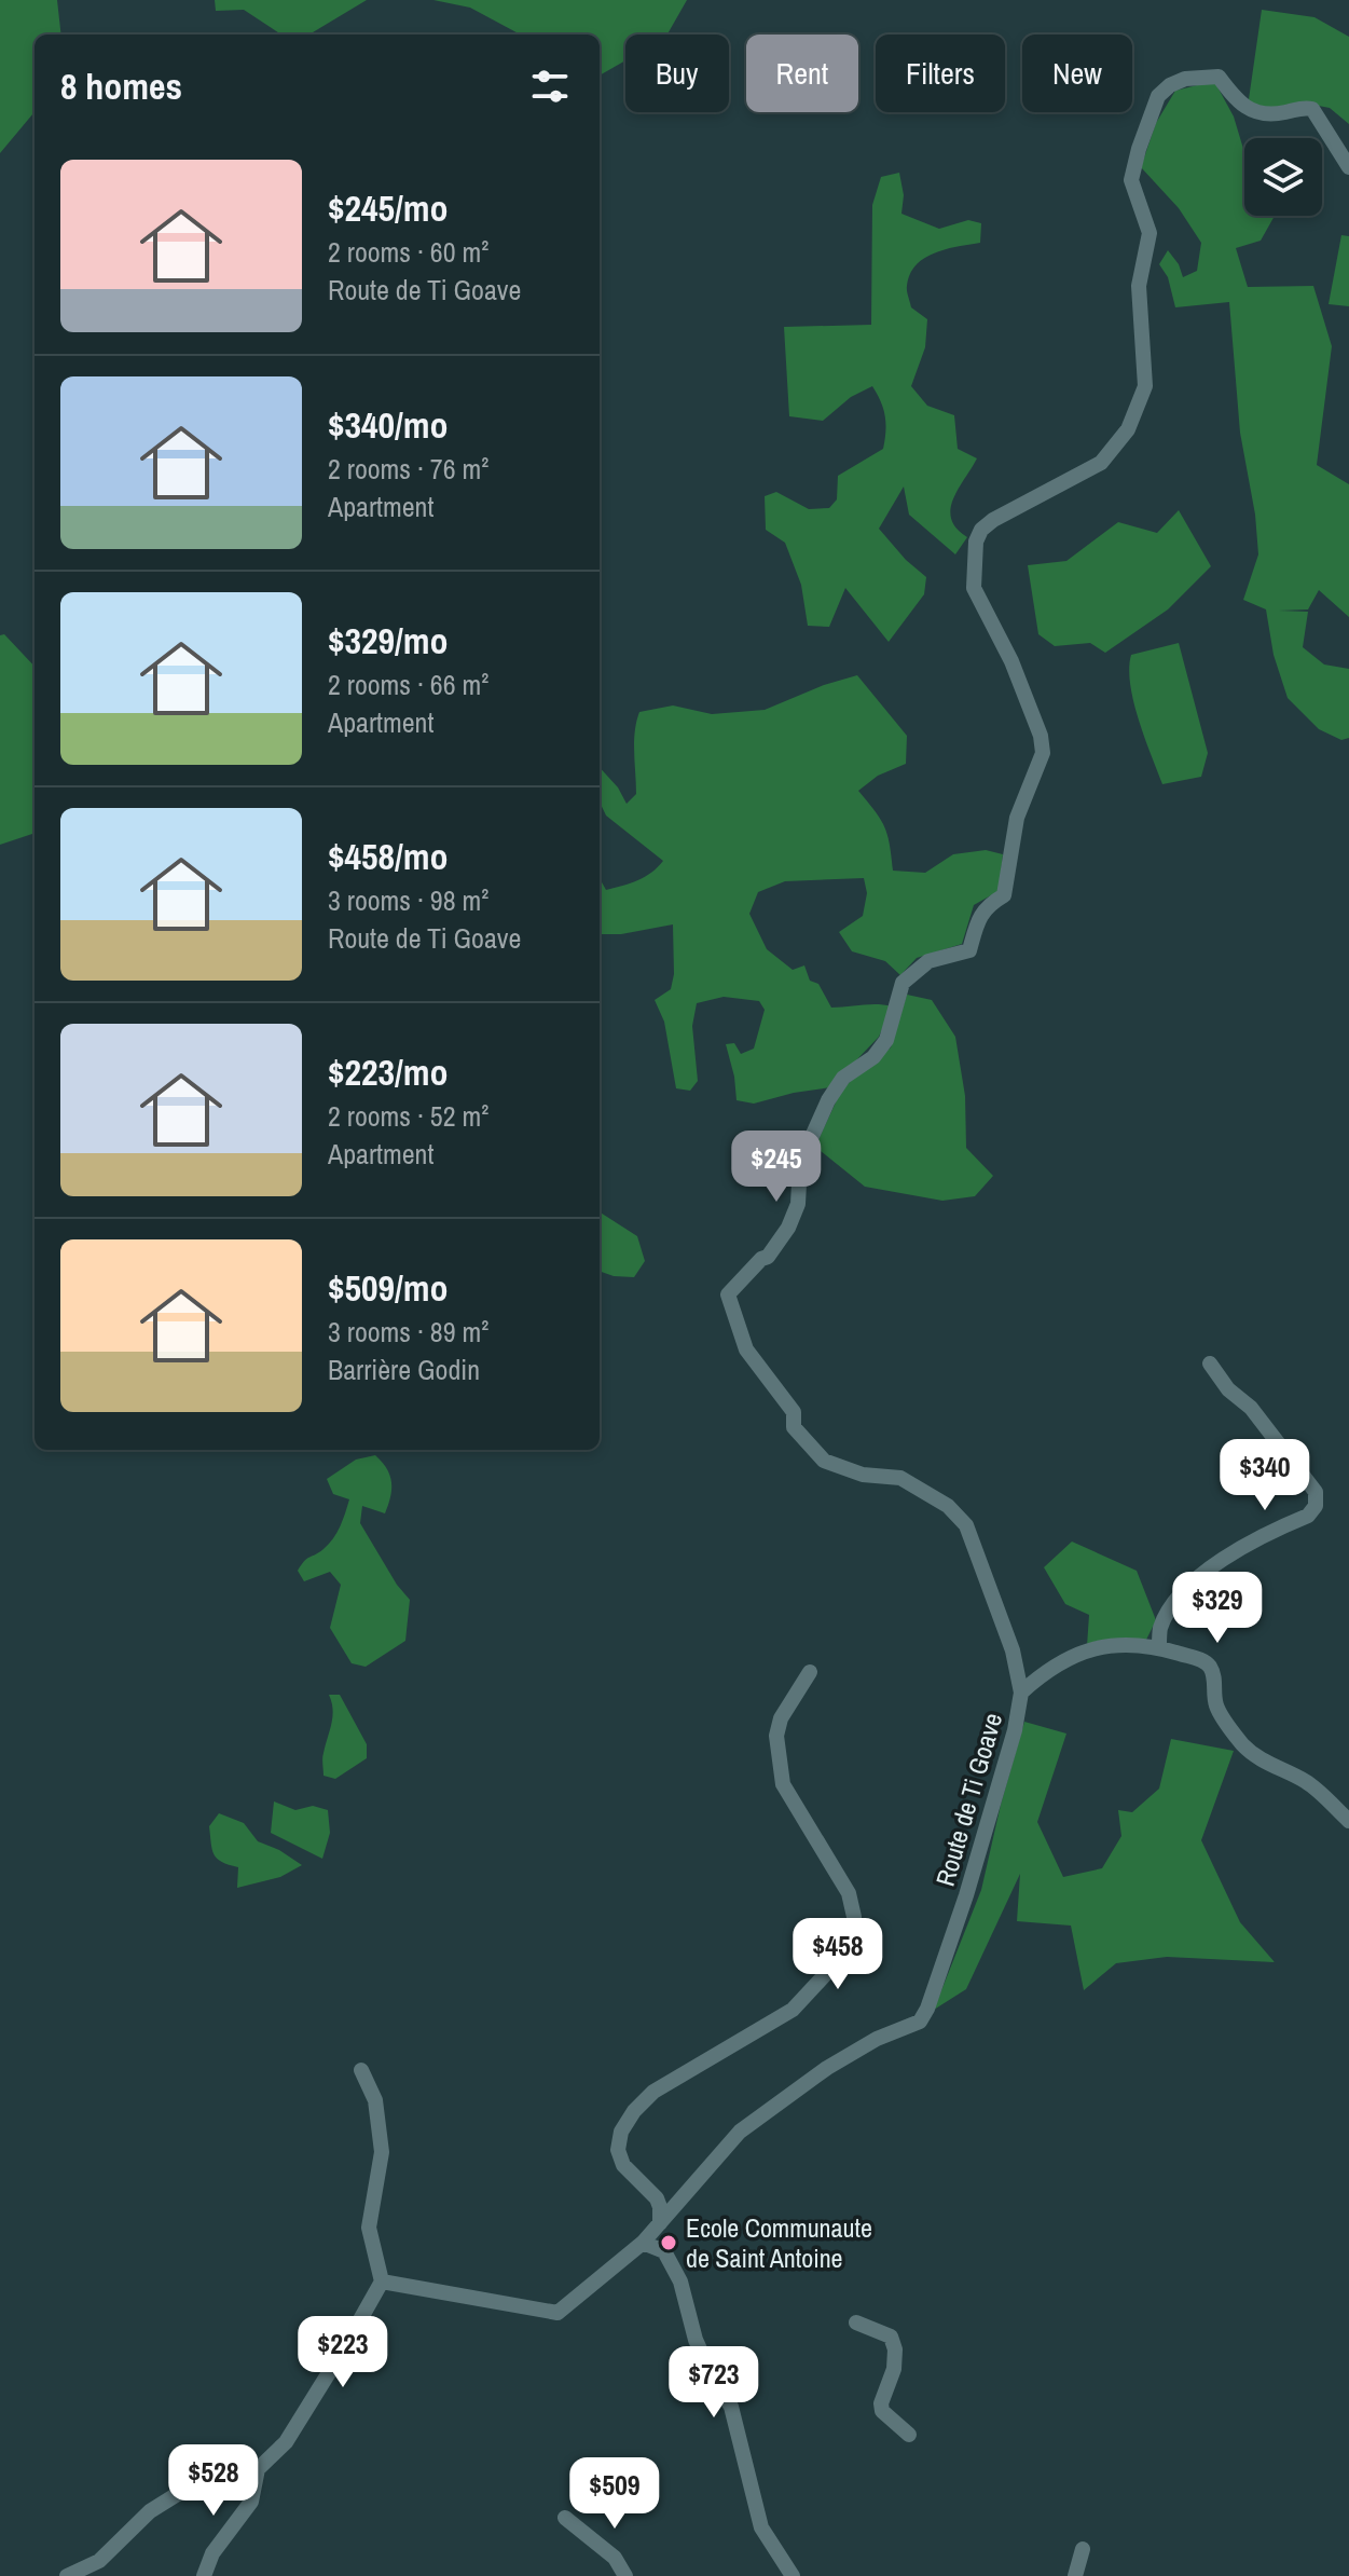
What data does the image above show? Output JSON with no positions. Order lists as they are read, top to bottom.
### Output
{
  "streets": {
    "street": ["Route de Ti Goave"]
  },
  "places": ["Ecole Communaute de Saint Antoine"],
  "page": {
    "chip": [
      "Buy",
      "Rent",
      "Filters",
      "New"
    ],
    "heading": "8 homes",
    "list": [
      {
        "name": "$245/mo",
        "note": "2 rooms · 60 m² · Route de Ti Goave"
      },
      {
        "name": "$340/mo",
        "note": "2 rooms · 76 m² · Apartment"
      },
      {
        "name": "$329/mo",
        "note": "2 rooms · 66 m² · Apartment"
      },
      {
        "name": "$458/mo",
        "note": "3 rooms · 98 m² · Route de Ti Goave"
      },
      {
        "name": "$223/mo",
        "note": "2 rooms · 52 m² · Apartment"
      },
      {
        "name": "$509/mo",
        "note": "3 rooms · 89 m² · Barrière Godin"
      }
    ],
    "price": [
      "$245",
      "$340",
      "$329",
      "$458",
      "$223",
      "$723",
      "$528",
      "$509"
    ]
  }
}
